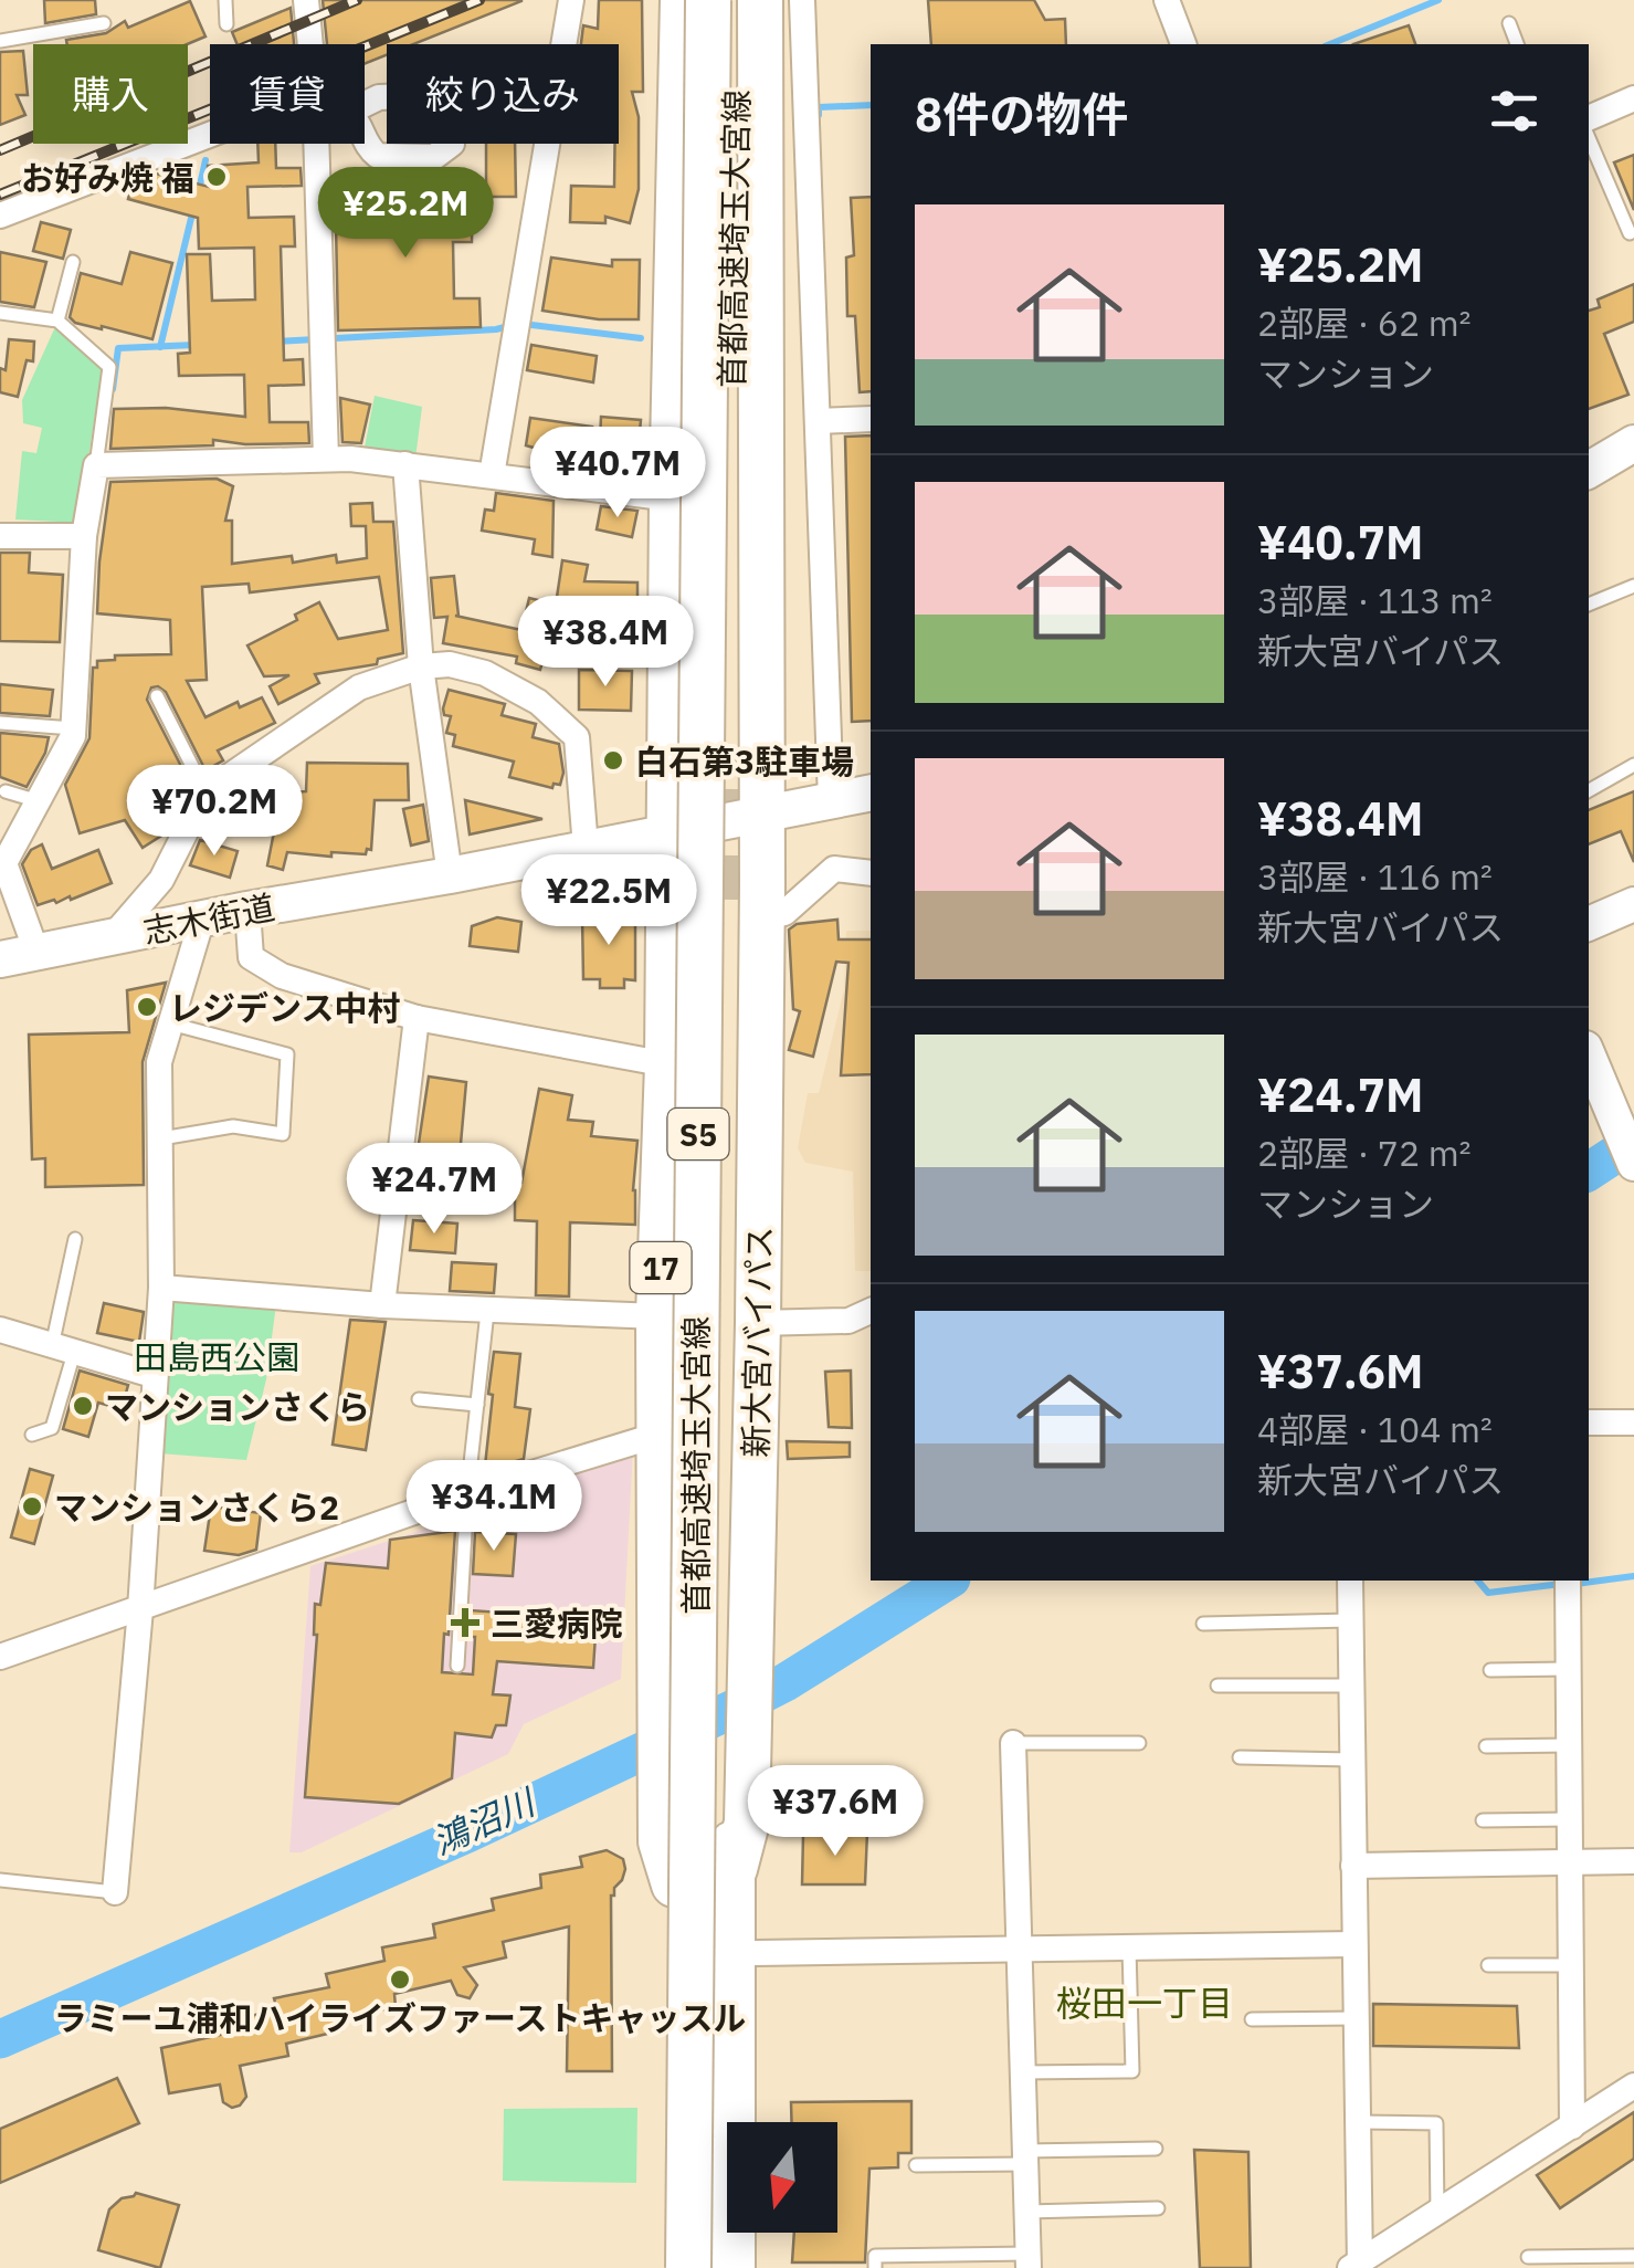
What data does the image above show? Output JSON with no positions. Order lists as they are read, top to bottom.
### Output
{
  "streets": {
    "highway": [
      "首都高速埼玉大宮線",
      "S5",
      "17",
      "新大宮バイパス"
    ],
    "main road": ["志木街道"]
  },
  "crossings": [
    ["志木街道", "17"],
    ["志木街道", "新大宮バイパス"],
    ["17", "新大宮バイパス"]
  ],
  "districts": ["桜田一丁目"],
  "water": ["鴻沼川"],
  "parks": ["田島西公園"],
  "places": {
    "other": [
      "お好み焼 福",
      "白石第3駐車場",
      "レジデンス中村",
      "マンションさくら",
      "マンションさくら2",
      "ラミーユ浦和ハイライズファーストキャッスル"
    ],
    "health": ["三愛病院"]
  },
  "north": "bottom",
  "page": {
    "chip": ["購入", "賃貸", "絞り込み"],
    "heading": "8件の物件",
    "price": [
      "¥25.2M",
      "¥40.7M",
      "¥38.4M",
      "¥70.2M",
      "¥22.5M",
      "¥24.7M",
      "¥34.1M",
      "¥37.6M"
    ],
    "list": [
      {
        "name": "¥25.2M",
        "note": "2部屋 · 62 m² · マンション"
      },
      {
        "name": "¥40.7M",
        "note": "3部屋 · 113 m² · 新大宮バイパス"
      },
      {
        "name": "¥38.4M",
        "note": "3部屋 · 116 m² · 新大宮バイパス"
      },
      {
        "name": "¥24.7M",
        "note": "2部屋 · 72 m² · マンション"
      },
      {
        "name": "¥37.6M",
        "note": "4部屋 · 104 m² · 新大宮バイパス"
      }
    ]
  }
}
